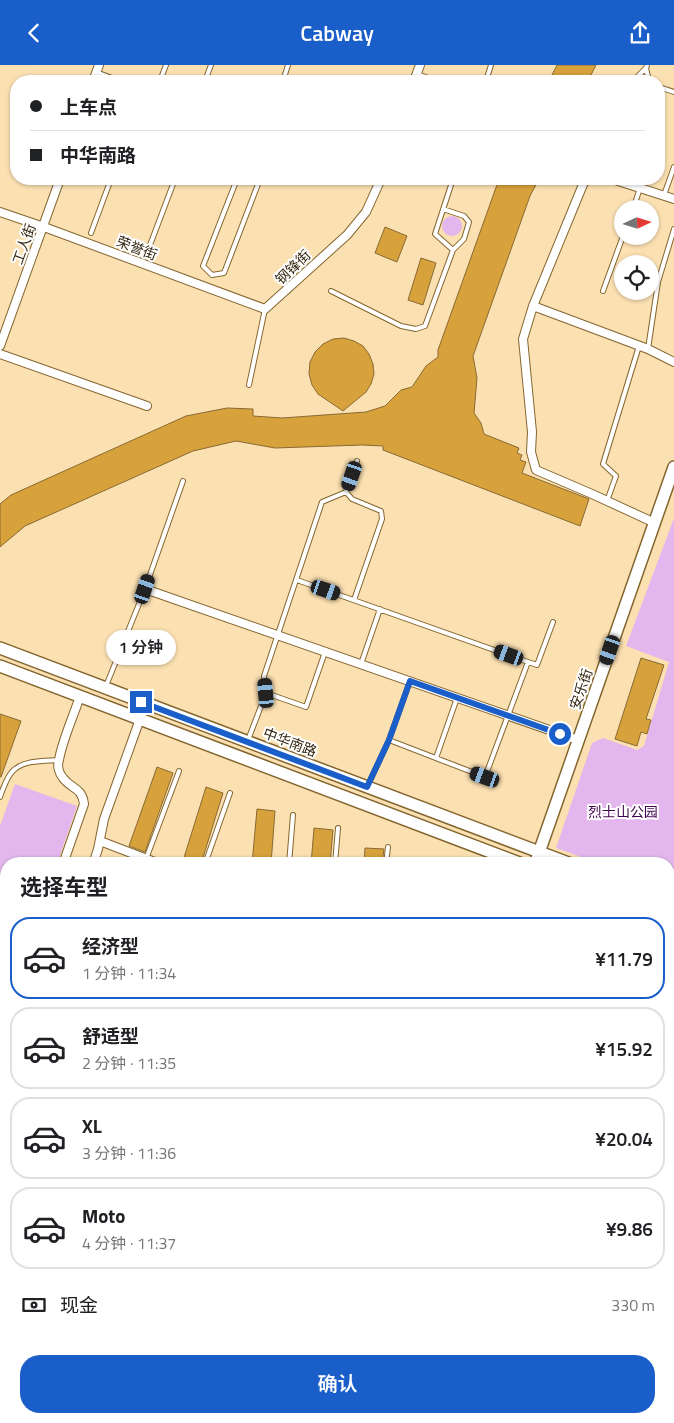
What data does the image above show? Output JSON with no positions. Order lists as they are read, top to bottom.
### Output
{
  "streets": {
    "main road": ["安乐街", "中华南路"],
    "street": ["工人街", "荣誉街", "钢锋街"]
  },
  "crossings": [
    ["工人街", "荣誉街"],
    ["荣誉街", "钢锋街"],
    ["安乐街", "中华南路"]
  ],
  "parks": ["烈士山公园"],
  "north": "right",
  "page": {
    "header": "Cabway",
    "banner": ["上车点", "中华南路"],
    "bubble": "1 分钟",
    "heading": "选择车型",
    "list": [
      {
        "name": "经济型",
        "note": "1 分钟 · 11:34",
        "value": "¥11.79"
      },
      {
        "name": "舒适型",
        "note": "2 分钟 · 11:35",
        "value": "¥15.92"
      },
      {
        "name": "XL",
        "note": "3 分钟 · 11:36",
        "value": "¥20.04"
      },
      {
        "name": "Moto",
        "note": "4 分钟 · 11:37",
        "value": "¥9.86"
      }
    ],
    "pay": ["现金", "330 m"],
    "buttons": "确认"
  }
}
